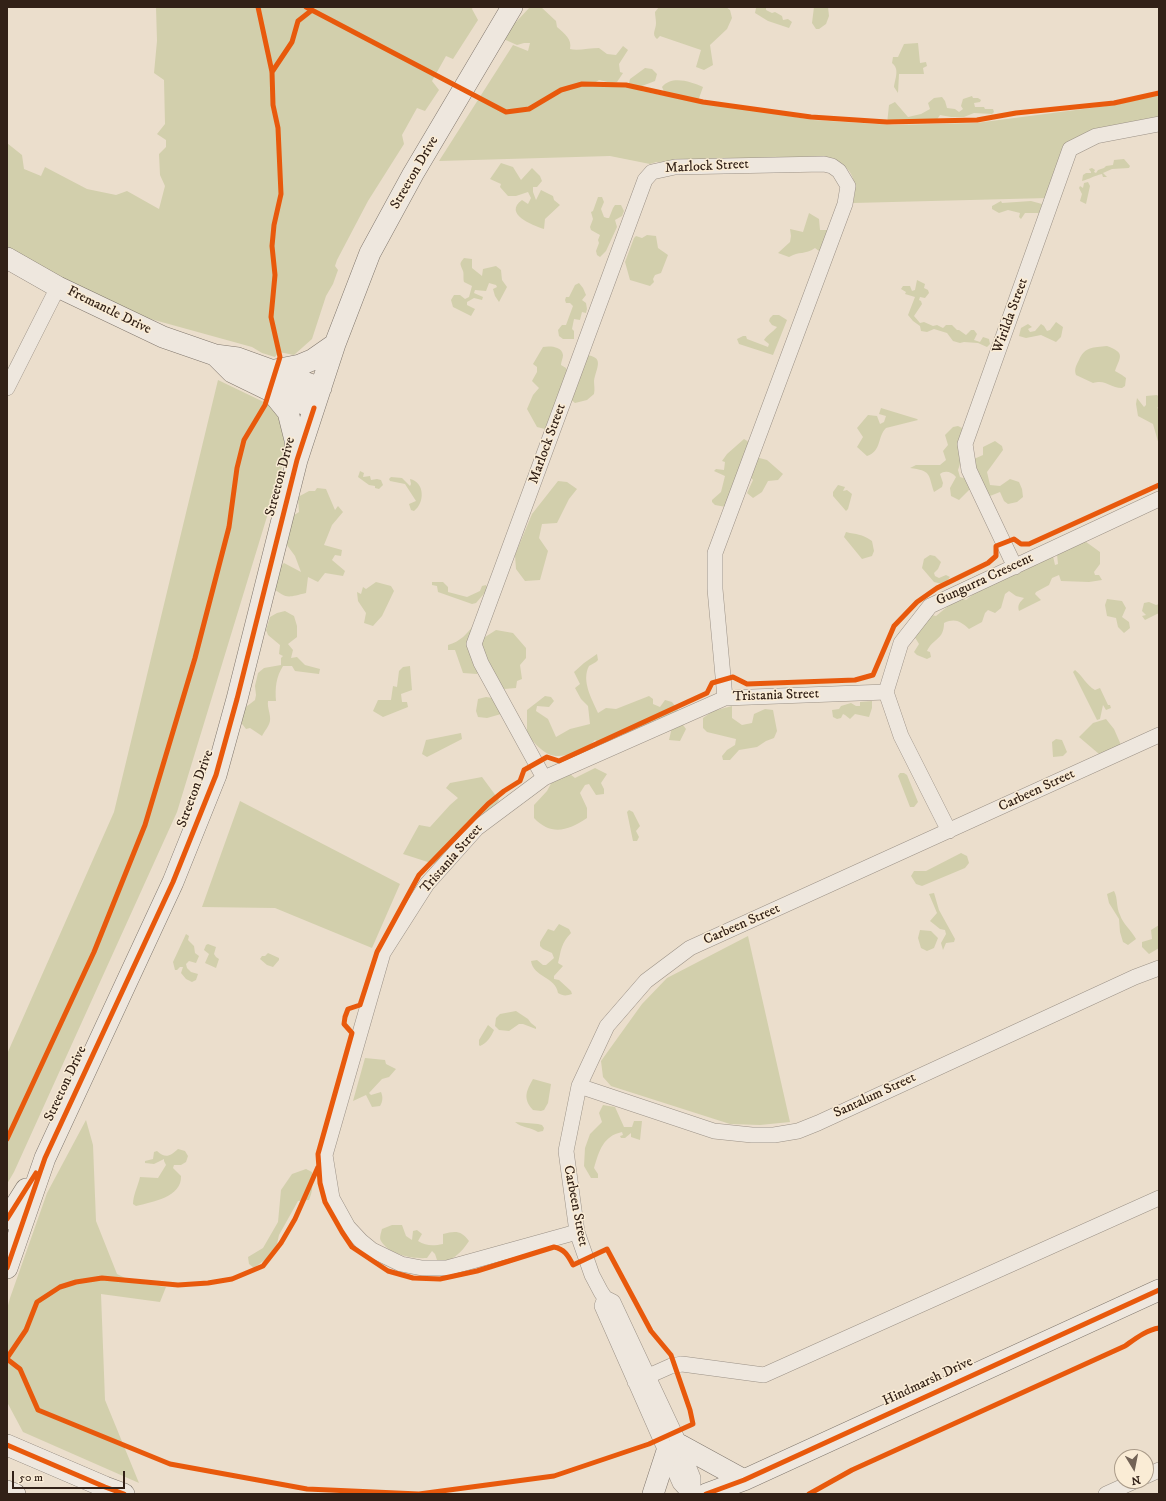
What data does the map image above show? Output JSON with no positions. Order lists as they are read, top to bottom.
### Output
{
  "streets": {
    "main road": ["Streeton Drive", "Fremantle Drive", "Hindmarsh Drive"],
    "street": [
      "Marlock Street",
      "Wirilda Street",
      "Gungurra Crescent",
      "Tristania Street",
      "Carbeen Street",
      "Santalum Street"
    ]
  },
  "crossings": [
    ["Marlock Street", "Tristania Street"],
    ["Streeton Drive", "Fremantle Drive"],
    ["Wirilda Street", "Gungurra Crescent"],
    ["Gungurra Crescent", "Tristania Street"],
    ["Tristania Street", "Carbeen Street"],
    ["Carbeen Street", "Santalum Street"]
  ],
  "scale_bar": "50 m",
  "north": "bottom"
}
